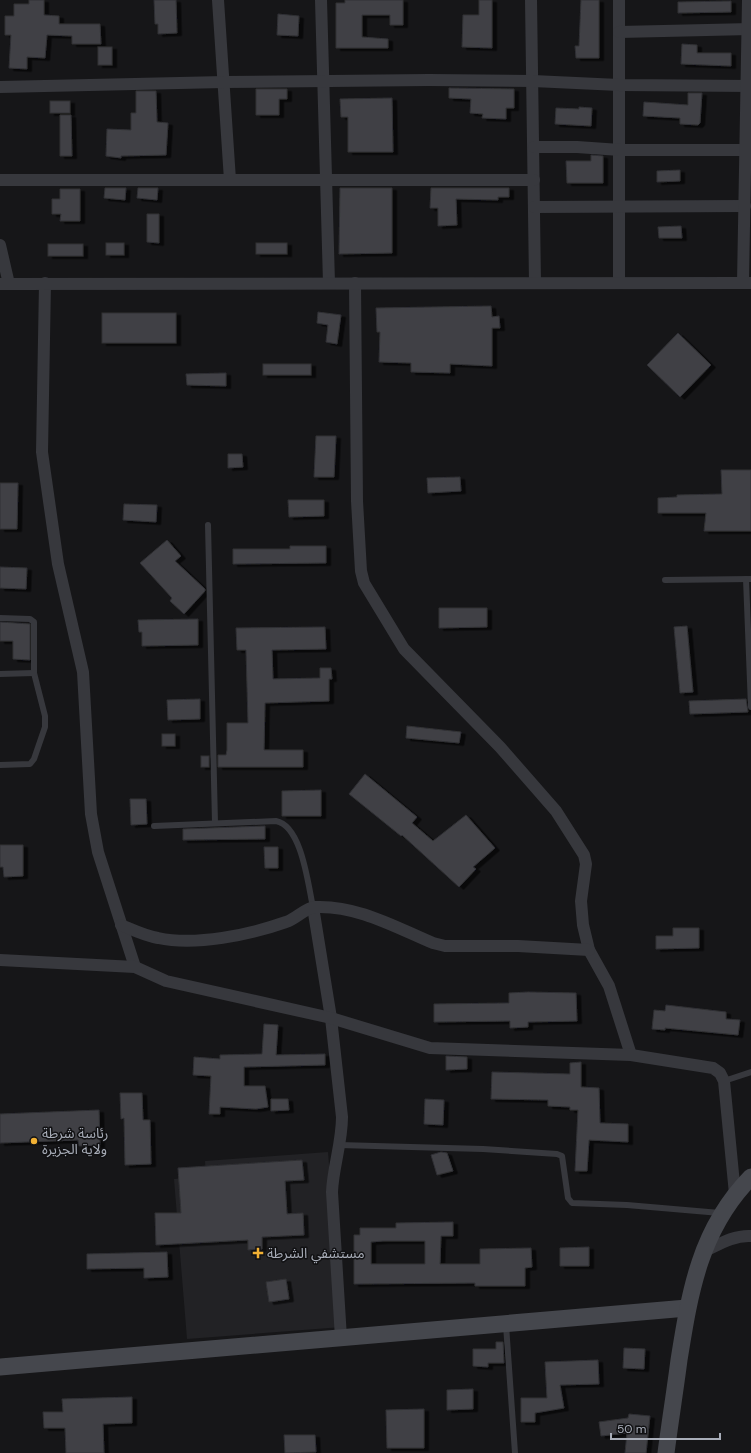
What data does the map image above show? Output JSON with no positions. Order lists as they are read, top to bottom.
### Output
{
  "places": {
    "other": ["رئاسة شرطة ولاية الجزيرة"],
    "health": ["مستشفي الشرطة"]
  },
  "scale_bar": "50 m"
}
